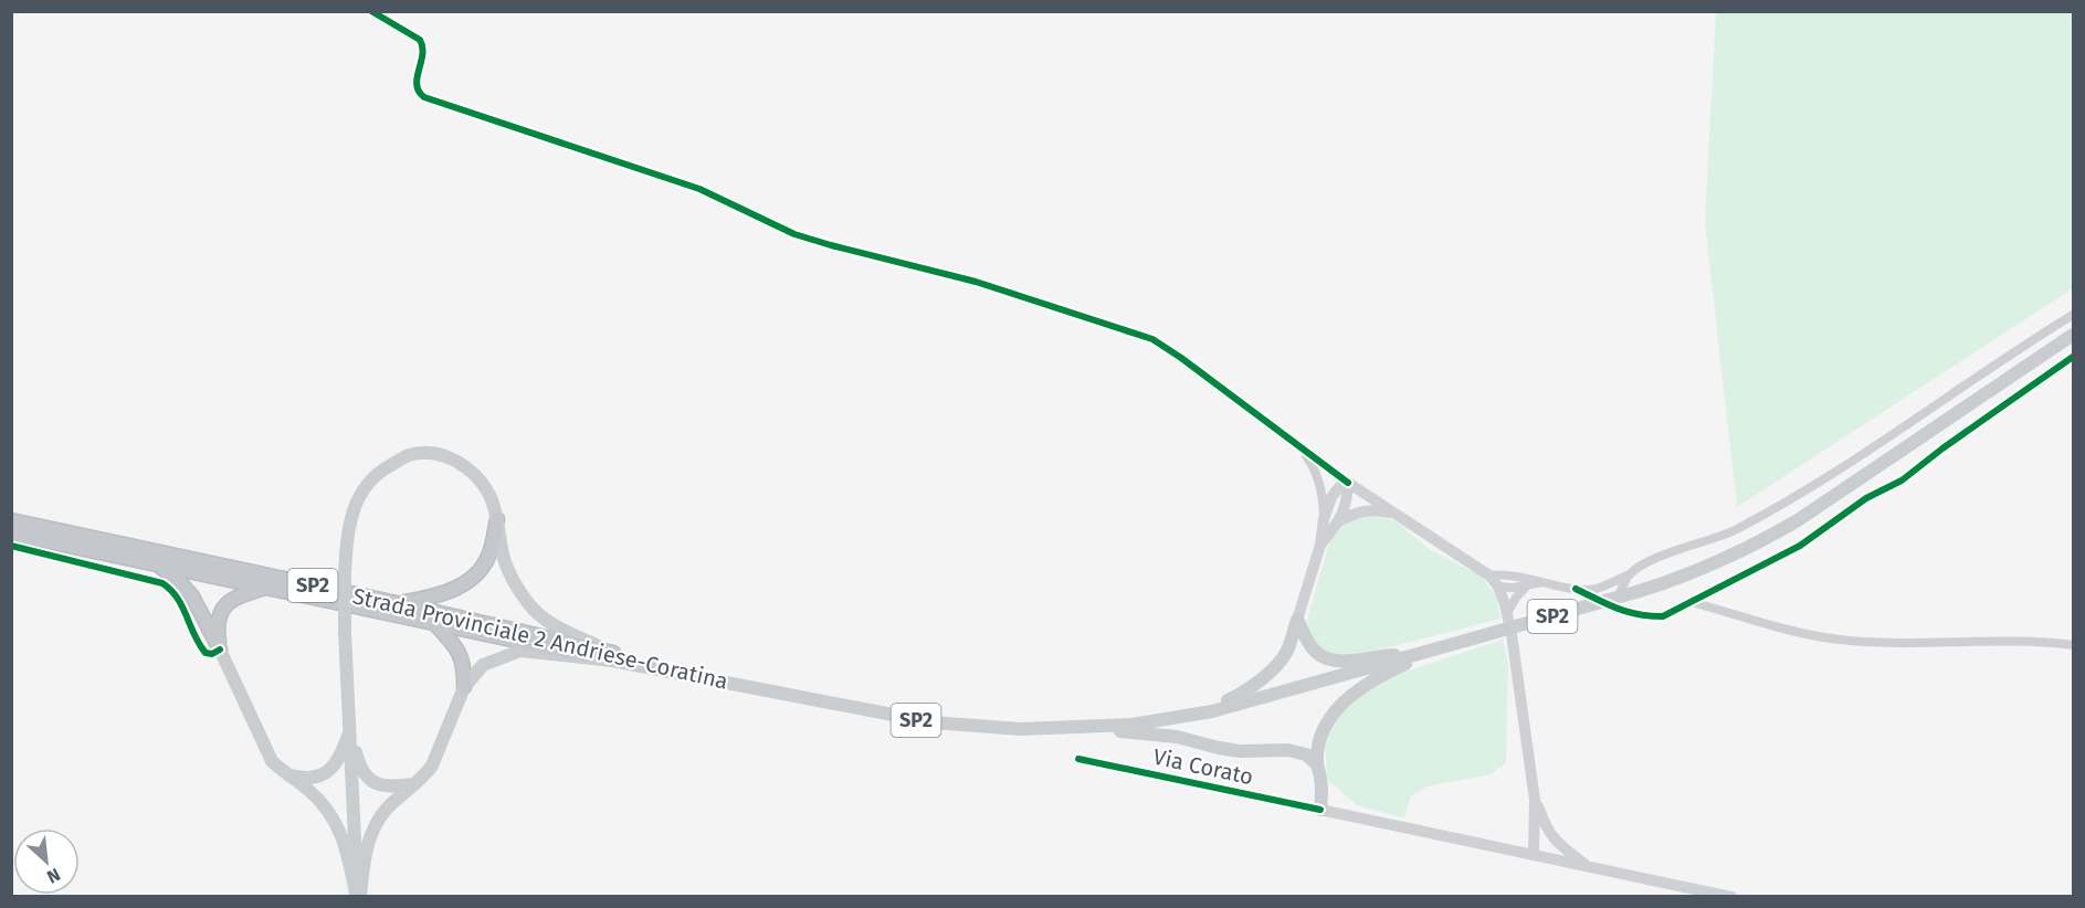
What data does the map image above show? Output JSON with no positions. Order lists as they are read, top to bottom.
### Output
{
  "streets": {
    "highway": ["SP2", "Strada Provinciale 2 Andriese-Coratina"],
    "main road": ["Via Corato"]
  },
  "north": "bottom right"
}
